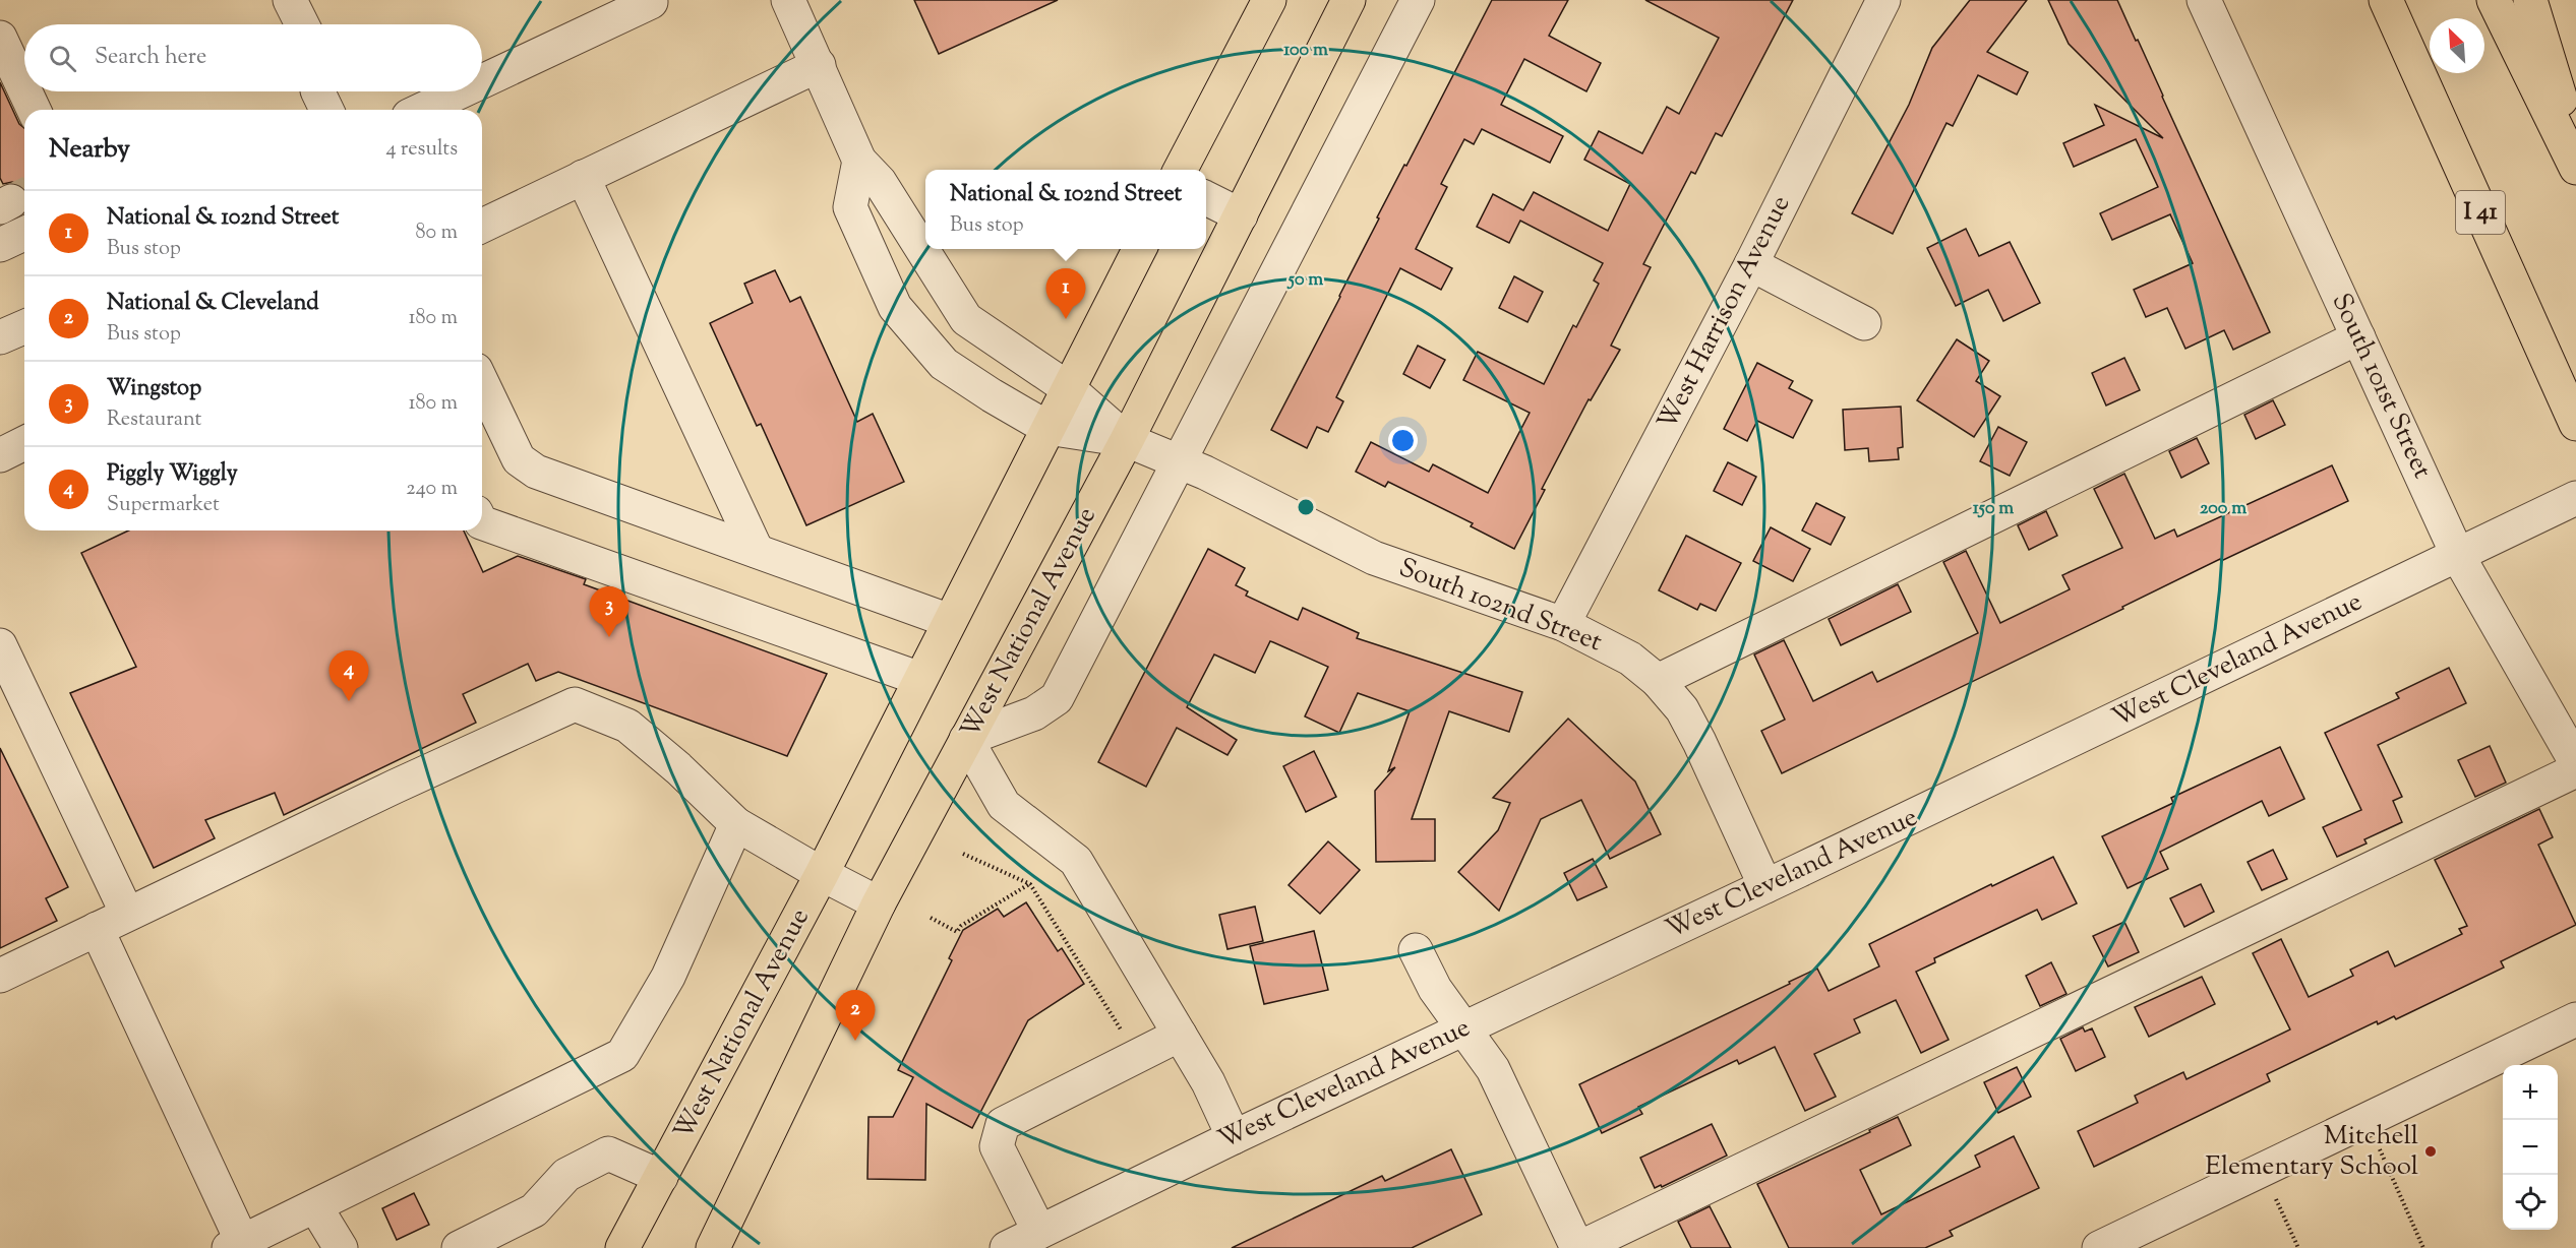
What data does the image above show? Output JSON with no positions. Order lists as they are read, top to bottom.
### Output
{
  "streets": {
    "main road": ["I 41", "West National Avenue"],
    "street": [
      "West Harrison Avenue",
      "South 101st Street",
      "South 102nd Street",
      "West Cleveland Avenue"
    ]
  },
  "crossings": [
    ["West Harrison Avenue", "South 102nd Street"],
    ["South 101st Street", "West Cleveland Avenue"],
    ["South 102nd Street", "West National Avenue"],
    ["South 102nd Street", "West Cleveland Avenue"]
  ],
  "places": ["Mitchell Elementary School"],
  "north": "top left",
  "page": {
    "search": "Search here",
    "heading": ["Nearby", "4 results"],
    "popup": ["National & 102nd Street", "Bus stop"],
    "list": [
      {
        "mark": "1",
        "name": "National & 102nd Street",
        "note": "Bus stop",
        "value": "80 m"
      },
      {
        "mark": "2",
        "name": "National & Cleveland",
        "note": "Bus stop",
        "value": "180 m"
      },
      {
        "mark": "3",
        "name": "Wingstop",
        "note": "Restaurant",
        "value": "180 m"
      },
      {
        "mark": "4",
        "name": "Piggly Wiggly",
        "note": "Supermarket",
        "value": "240 m"
      }
    ],
    "pins": [
      "1",
      "3",
      "4",
      "2"
    ],
    "map_buttons": ["+", "−"]
  },
  "rings": [
    "100 m",
    "50 m",
    "150 m",
    "200 m"
  ]
}
